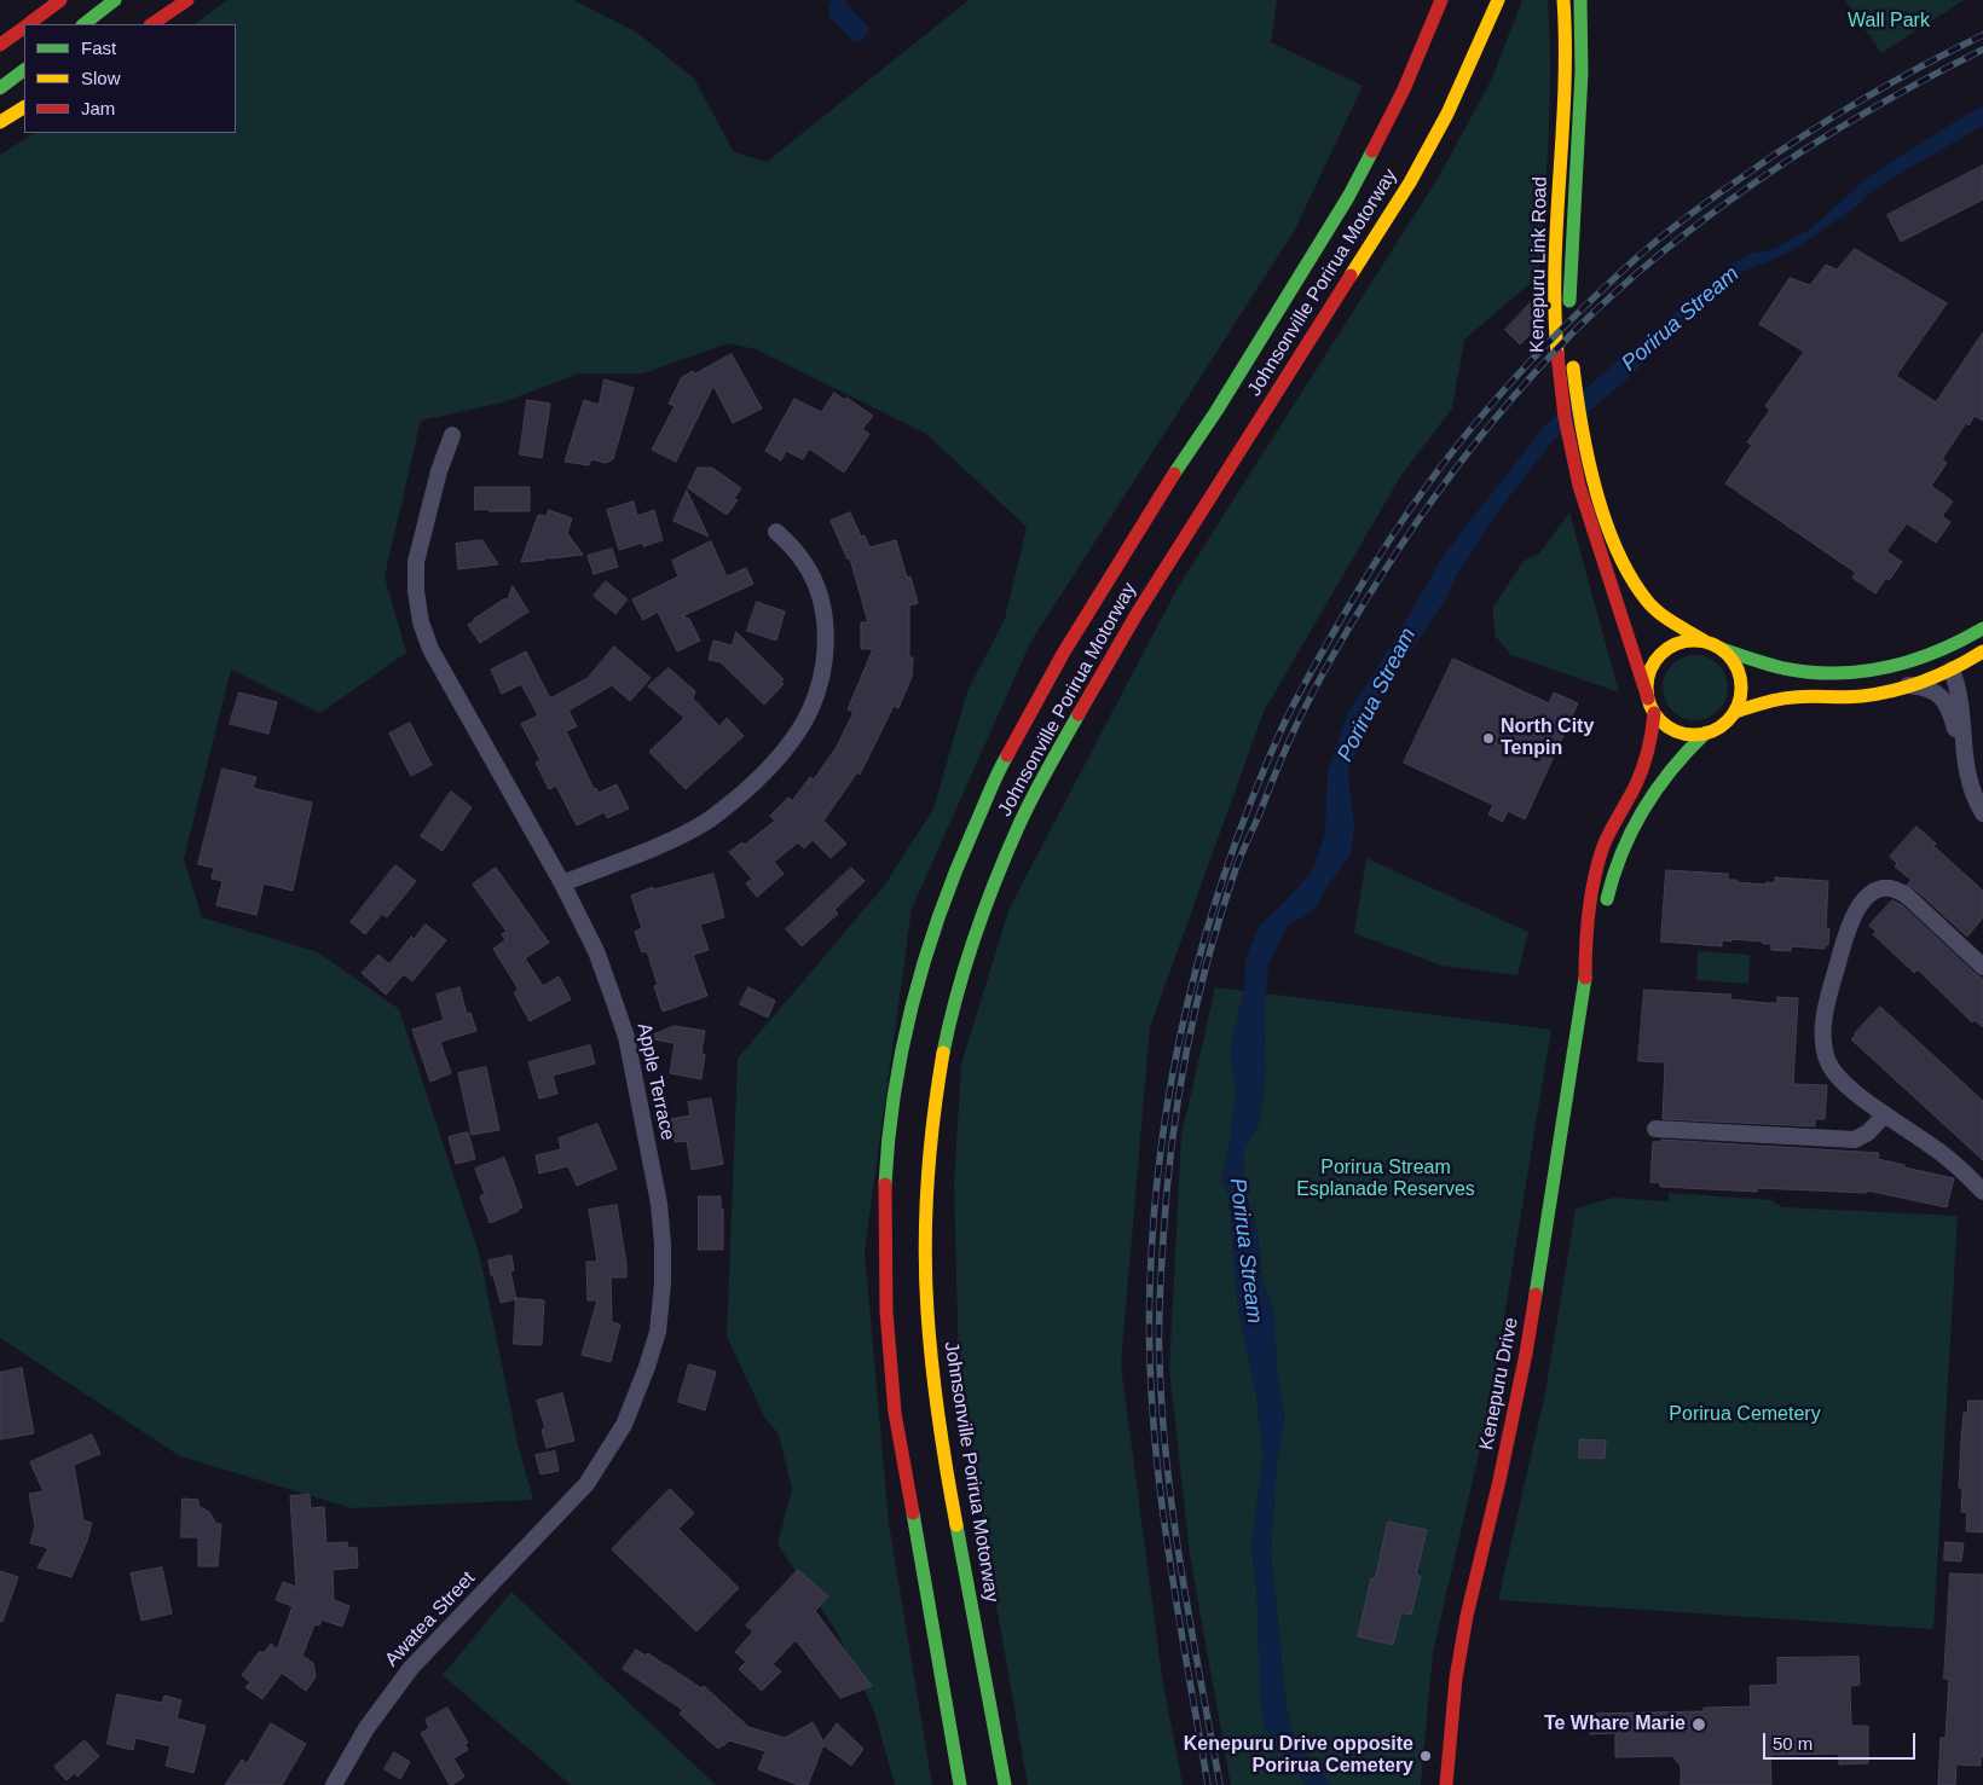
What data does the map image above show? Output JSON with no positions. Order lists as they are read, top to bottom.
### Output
{
  "streets": {
    "main road": ["Kenepuru Link Road", "Johnsonville Porirua Motorway", "Kenepuru Drive"],
    "street": ["Apple Terrace", "Awatea Street"]
  },
  "crossings": [
    ["Kenepuru Link Road", "Kenepuru Drive"],
    ["Apple Terrace", "Awatea Street"]
  ],
  "water": ["Porirua Stream"],
  "parks": ["Wall Park", "Porirua Stream Esplanade Reserves", "Porirua Cemetery"],
  "places": ["North City Tenpin", "Te Whare Marie", "Kenepuru Drive opposite Porirua Cemetery"],
  "legend": ["Fast", "Slow", "Jam"],
  "scale_bar": "50 m"
}
